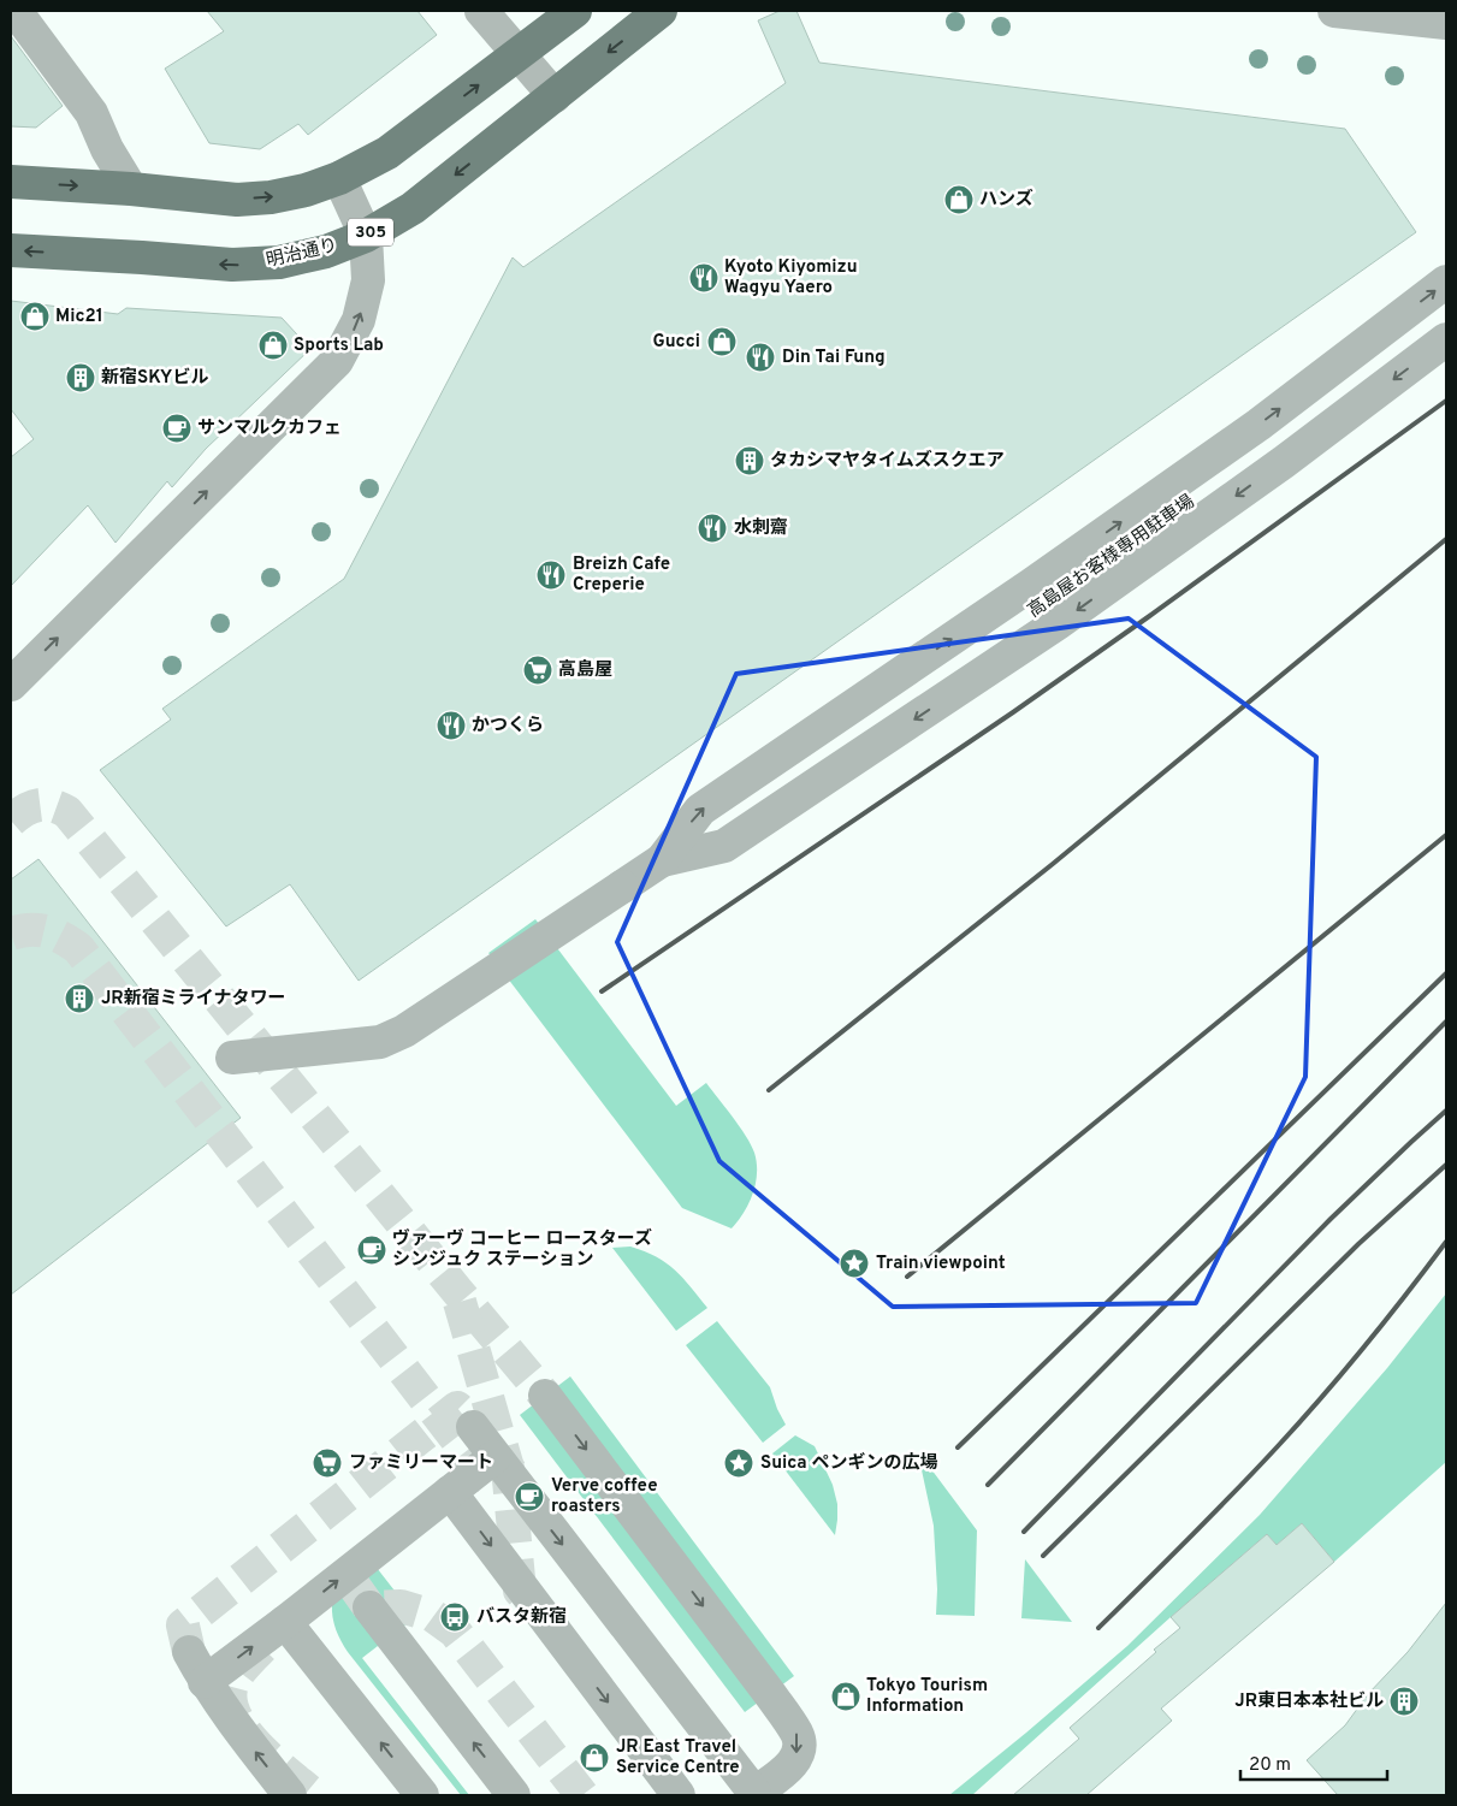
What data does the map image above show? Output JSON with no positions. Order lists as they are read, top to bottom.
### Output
{
  "streets": {
    "main road": ["305", "明治通り"],
    "street": ["高島屋お客様専用駐車場"]
  },
  "places": {
    "shop": [
      "ハンズ",
      "Mic21",
      "Gucci",
      "Sports Lab",
      "Tokyo Tourism Information",
      "JR East Travel Service Centre"
    ],
    "restaurant": [
      "Kyoto Kiyomizu Wagyu Yaero",
      "Din Tai Fung",
      "水刺齋",
      "Breizh Cafe Creperie",
      "かつくら"
    ],
    "building": [
      "新宿SKYビル",
      "タカシマヤタイムズスクエア",
      "JR新宿ミライナタワー",
      "JR東日本本社ビル"
    ],
    "cafe": ["サンマルクカフェ", "ヴァーヴ コーヒー ロースターズ シンジュク ステーション", "Verve coffee roasters"],
    "supermarket": ["高島屋", "ファミリーマート"],
    "place": ["Train viewpoint", "Suica ペンギンの広場"],
    "bus stop": ["バスタ新宿"]
  },
  "scale_bar": "20 m"
}
